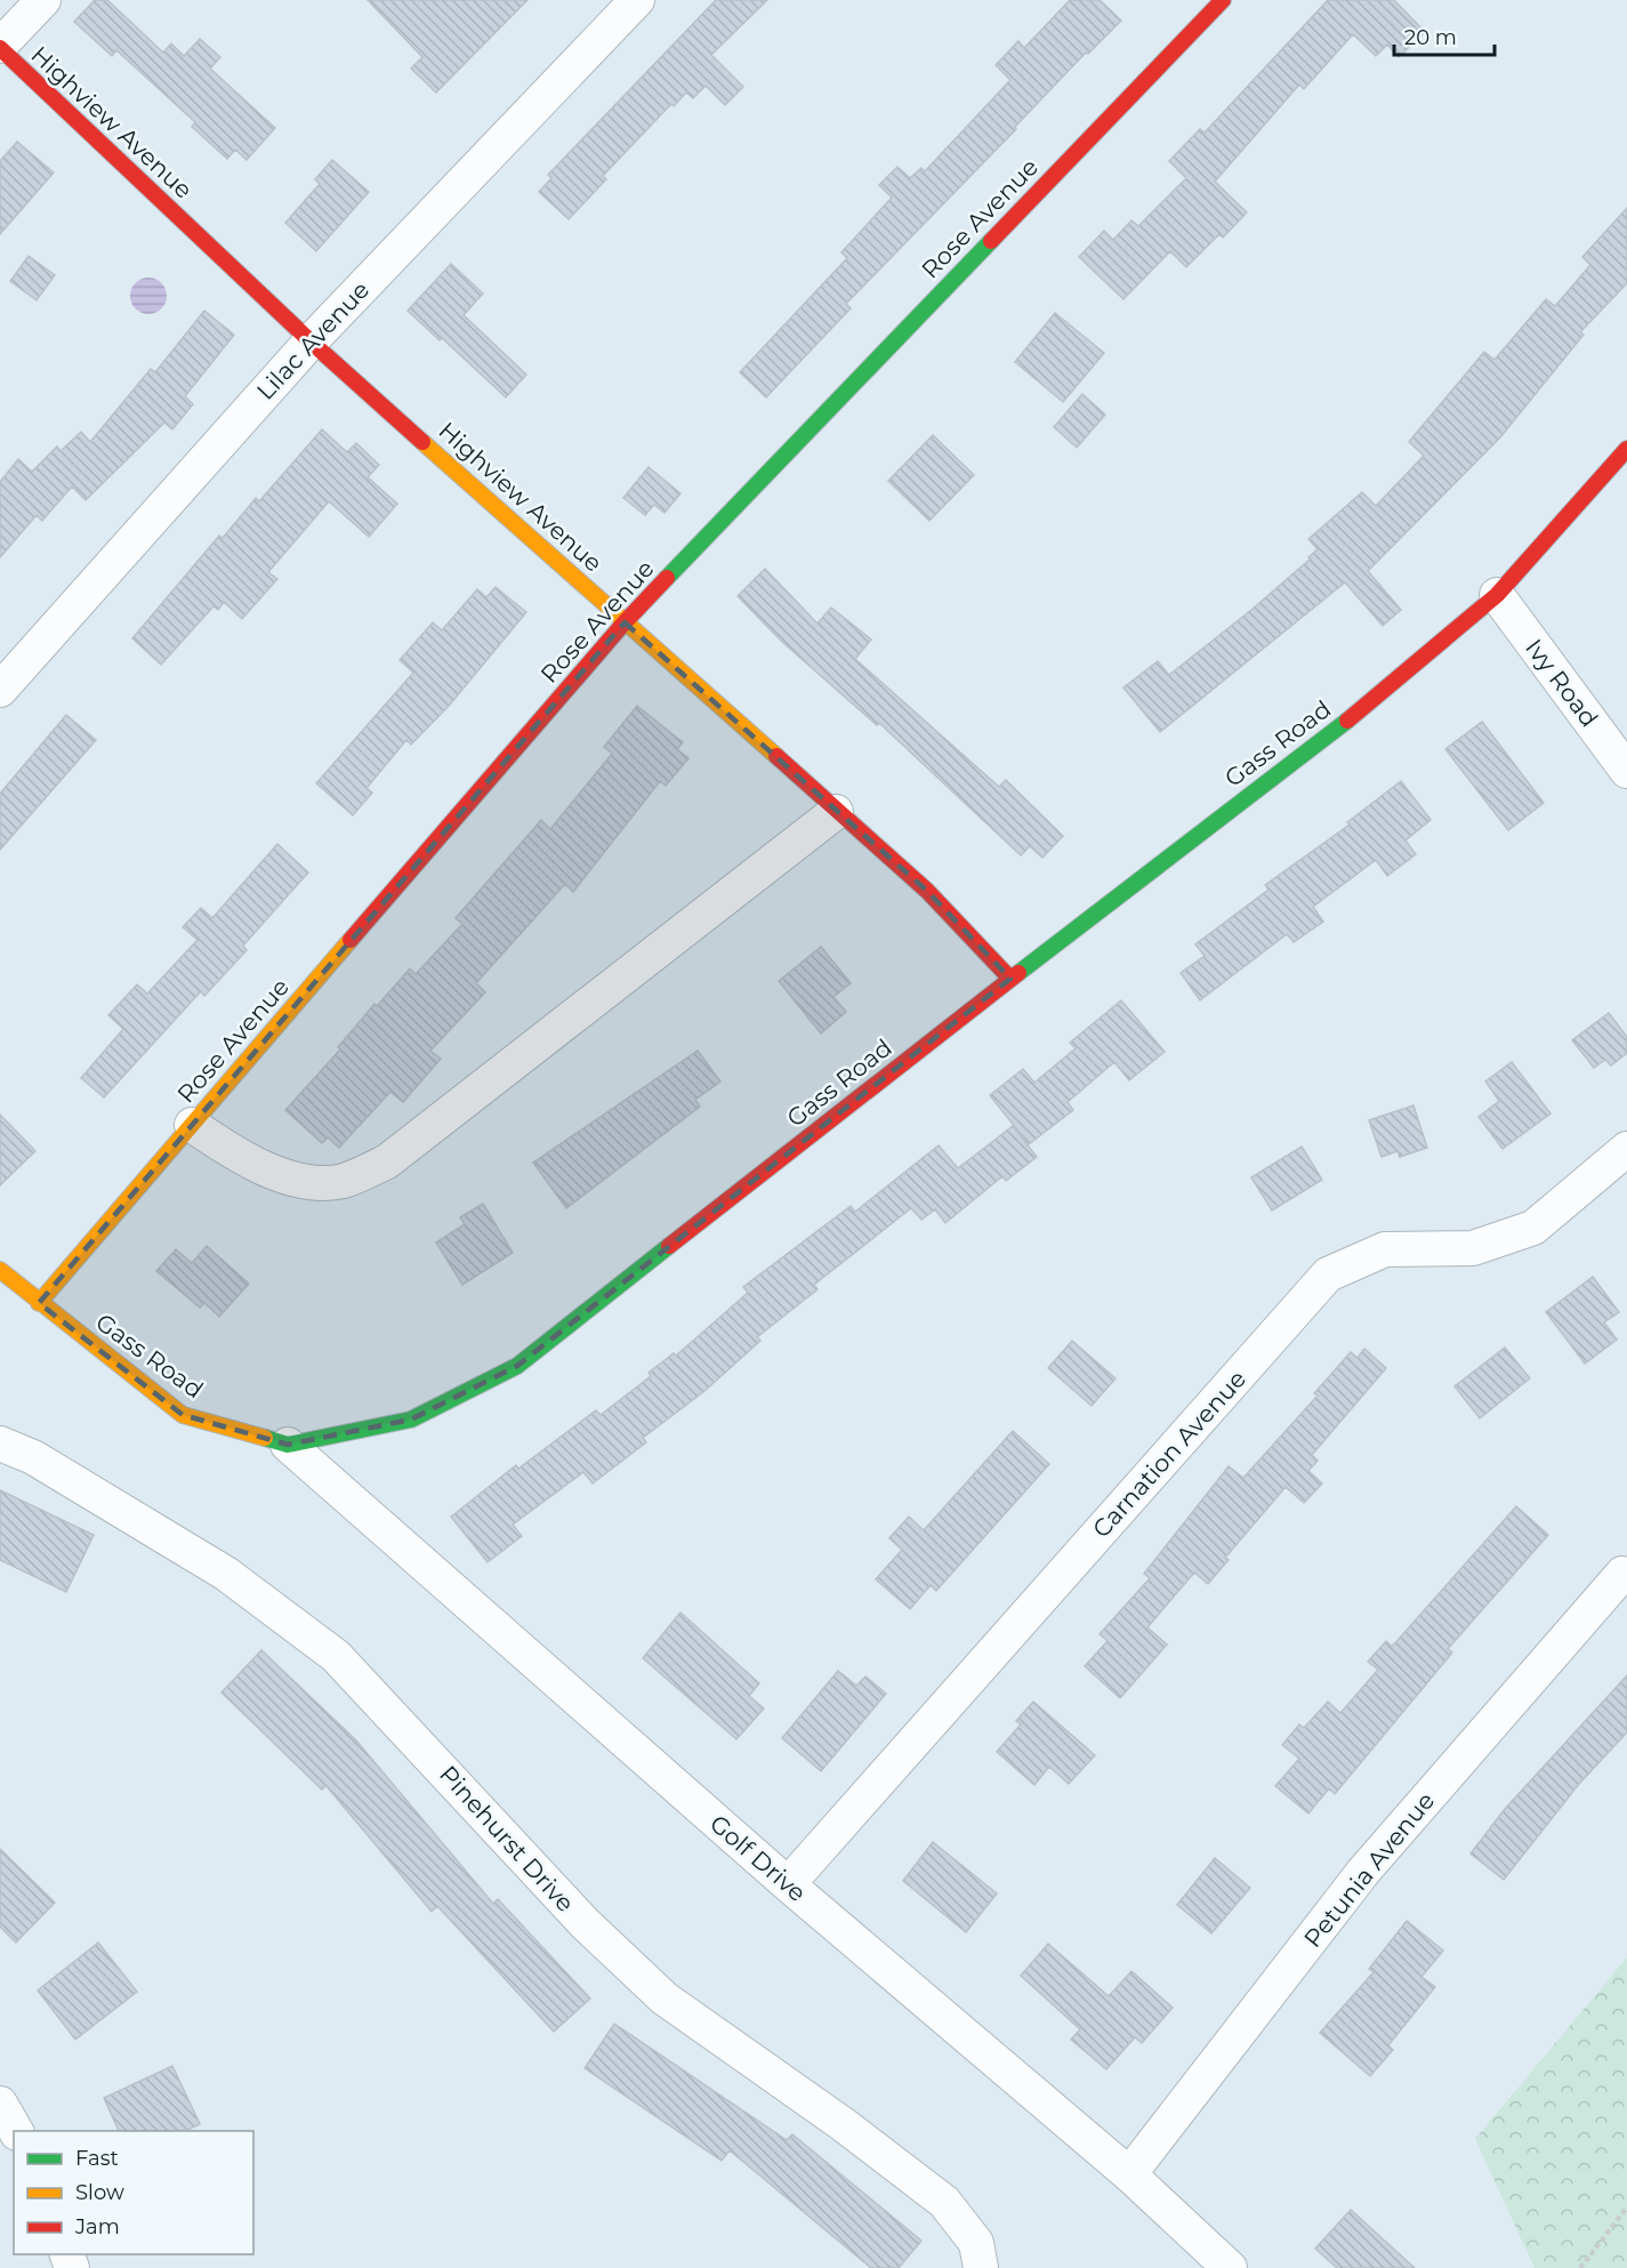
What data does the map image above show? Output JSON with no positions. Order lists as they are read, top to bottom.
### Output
{
  "streets": {
    "street": [
      "Highview Avenue",
      "Rose Avenue",
      "Lilac Avenue",
      "Ivy Road",
      "Gass Road",
      "Carnation Avenue",
      "Pinehurst Drive",
      "Golf Drive",
      "Petunia Avenue"
    ]
  },
  "crossings": [
    ["Highview Avenue", "Rose Avenue"],
    ["Highview Avenue", "Lilac Avenue"],
    ["Highview Avenue", "Gass Road"],
    ["Rose Avenue", "Gass Road"],
    ["Ivy Road", "Gass Road"],
    ["Gass Road", "Golf Drive"],
    ["Carnation Avenue", "Golf Drive"],
    ["Golf Drive", "Petunia Avenue"]
  ],
  "legend": ["Fast", "Slow", "Jam"],
  "scale_bar": "20 m"
}
